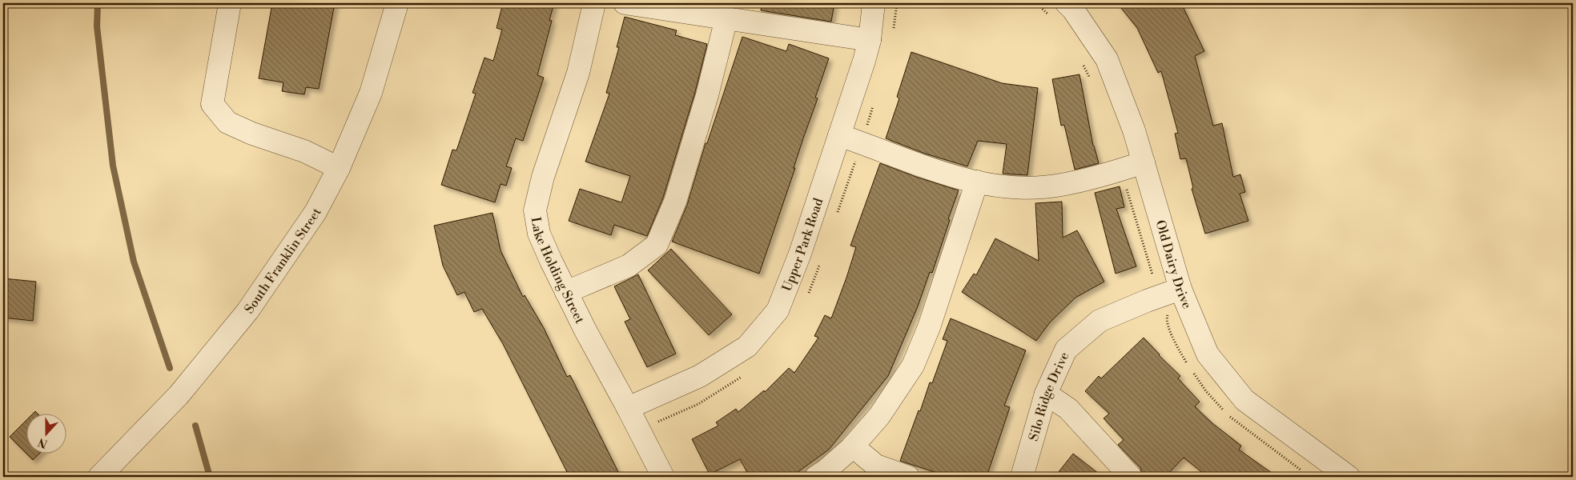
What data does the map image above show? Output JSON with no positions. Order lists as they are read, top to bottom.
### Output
{
  "streets": {
    "street": [
      "Upper Park Road",
      "South Franklin Street",
      "Old Dairy Drive",
      "Lake Holding Street",
      "Silo Ridge Drive"
    ]
  },
  "crossings": [
    ["Upper Park Road", "Lake Holding Street"],
    ["Old Dairy Drive", "Silo Ridge Drive"]
  ],
  "north": "bottom"
}
